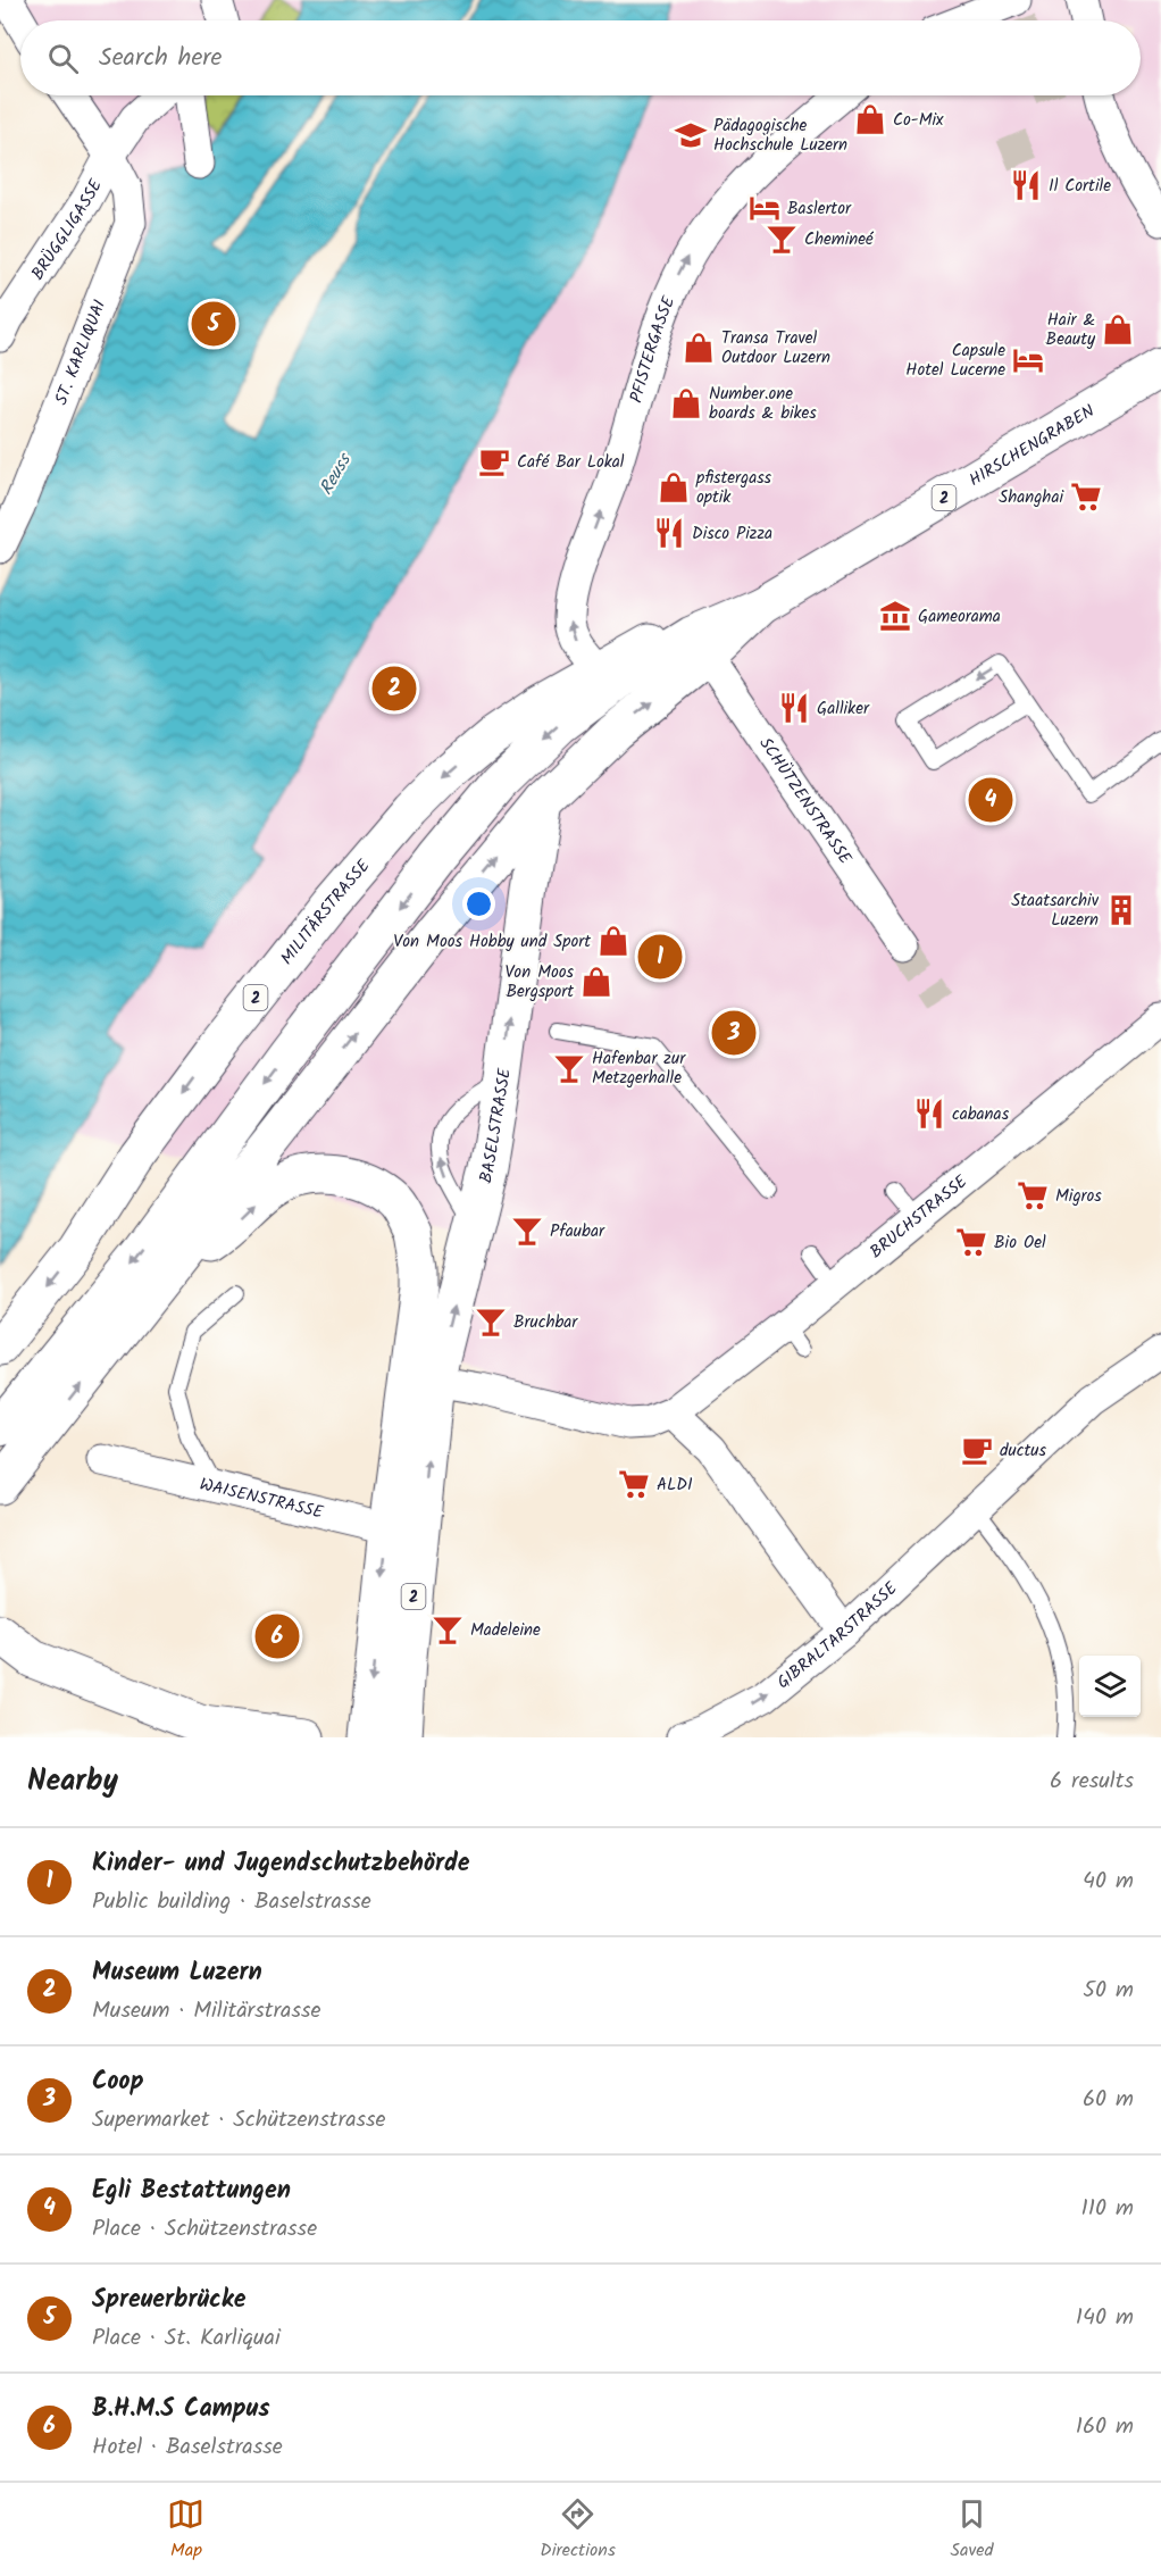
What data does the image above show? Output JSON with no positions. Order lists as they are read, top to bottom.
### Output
{
  "streets": {
    "main road": [
      "HIRSCHENGRABEN",
      "2",
      "MILITÄRSTRASSE",
      "BASELSTRASSE"
    ],
    "street": [
      "BRÜGGLIGASSE",
      "PFISTERGASSE",
      "ST. KARLIQUAI",
      "SCHÜTZENSTRASSE",
      "BRUCHSTRASSE",
      "WAISENSTRASSE",
      "GIBRALTARSTRASSE"
    ]
  },
  "crossings": [
    ["BRÜGGLIGASSE", "ST. KARLIQUAI"],
    ["PFISTERGASSE", "2"],
    ["PFISTERGASSE", "MILITÄRSTRASSE"],
    ["HIRSCHENGRABEN", "2"],
    ["2", "SCHÜTZENSTRASSE"],
    ["2", "MILITÄRSTRASSE"],
    ["2", "BASELSTRASSE"],
    ["BASELSTRASSE", "BRUCHSTRASSE"],
    ["BASELSTRASSE", "WAISENSTRASSE"]
  ],
  "one_way": ["PFISTERGASSE"],
  "water": ["Reuss"],
  "places": {
    "shop": [
      "Co-Mix",
      "Hair & Beauty",
      "Transa Travel Outdoor Luzern",
      "Number.one boards & bikes",
      "pfistergass optik",
      "Von Moos Hobby und Sport",
      "Von Moos Bergsport"
    ],
    "school or university": ["Pädagogische Hochschule Luzern"],
    "restaurant": [
      "Il Cortile",
      "Disco Pizza",
      "Galliker",
      "cabanas"
    ],
    "hotel": ["Baslertor", "Capsule Hotel Lucerne"],
    "bar": [
      "Chemineé",
      "Hafenbar zur Metzgerhalle",
      "Pfaubar",
      "Bruchbar",
      "Madeleine"
    ],
    "cafe": ["Café Bar Lokal", "ductus"],
    "supermarket": [
      "Shanghai",
      "Migros",
      "Bio Oel",
      "ALDI"
    ],
    "museum": ["Gameorama"],
    "building": ["Staatsarchiv Luzern"]
  },
  "page": {
    "search": "Search here",
    "pins": [
      "5",
      "2",
      "4",
      "1",
      "3",
      "6"
    ],
    "heading": ["Nearby", "6 results"],
    "list": [
      {
        "mark": "1",
        "name": "Kinder- und Jugendschutzbehörde",
        "note": "Public building · Baselstrasse",
        "value": "40 m"
      },
      {
        "mark": "2",
        "name": "Museum Luzern",
        "note": "Museum · Militärstrasse",
        "value": "50 m"
      },
      {
        "mark": "3",
        "name": "Coop",
        "note": "Supermarket · Schützenstrasse",
        "value": "60 m"
      },
      {
        "mark": "4",
        "name": "Egli Bestattungen",
        "note": "Place · Schützenstrasse",
        "value": "110 m"
      },
      {
        "mark": "5",
        "name": "Spreuerbrücke",
        "note": "Place · St. Karliquai",
        "value": "140 m"
      },
      {
        "mark": "6",
        "name": "B.H.M.S Campus",
        "note": "Hotel · Baselstrasse",
        "value": "160 m"
      }
    ],
    "nav": ["Map", "Directions", "Saved"]
  }
}
